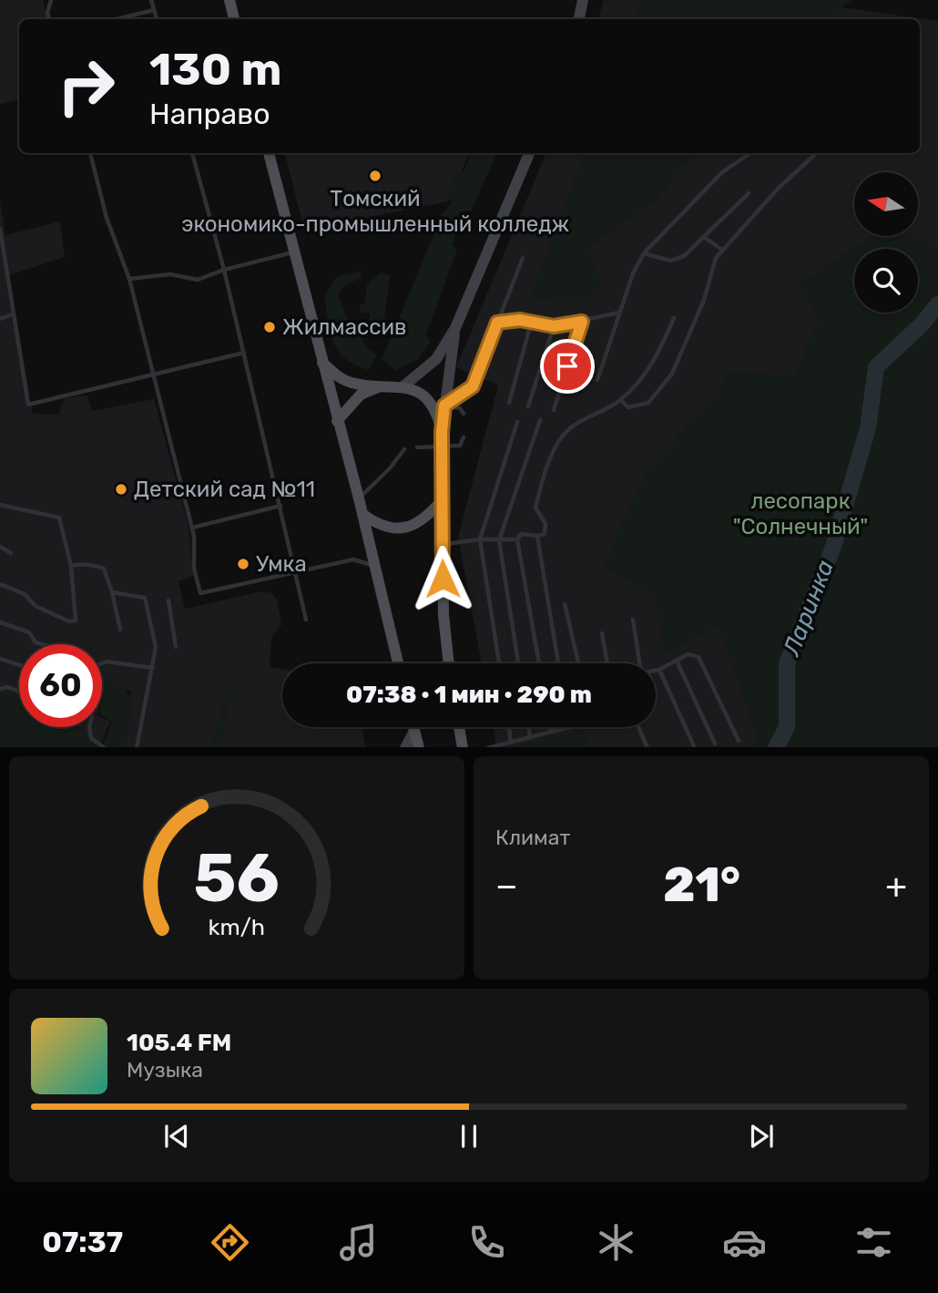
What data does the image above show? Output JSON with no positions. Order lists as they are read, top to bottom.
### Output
{
  "water": ["Ларинка"],
  "parks": ["лесопарк \"Солнечный\""],
  "places": [
    "Томский экономико-промышленный колледж",
    "Жилмассив",
    "Детский сад №11",
    "Умка"
  ],
  "north": "left",
  "page": {
    "turn": ["130 m", "Направо"],
    "limit": "60",
    "trip": "07:38 · 1 мин · 290 m",
    "tile": "Климат",
    "heat": ["−", "21°", "+"],
    "song": ["105.4 FM", "Музыка"],
    "tabs": "07:37",
    "gauge": ["56", "km/h"]
  }
}
